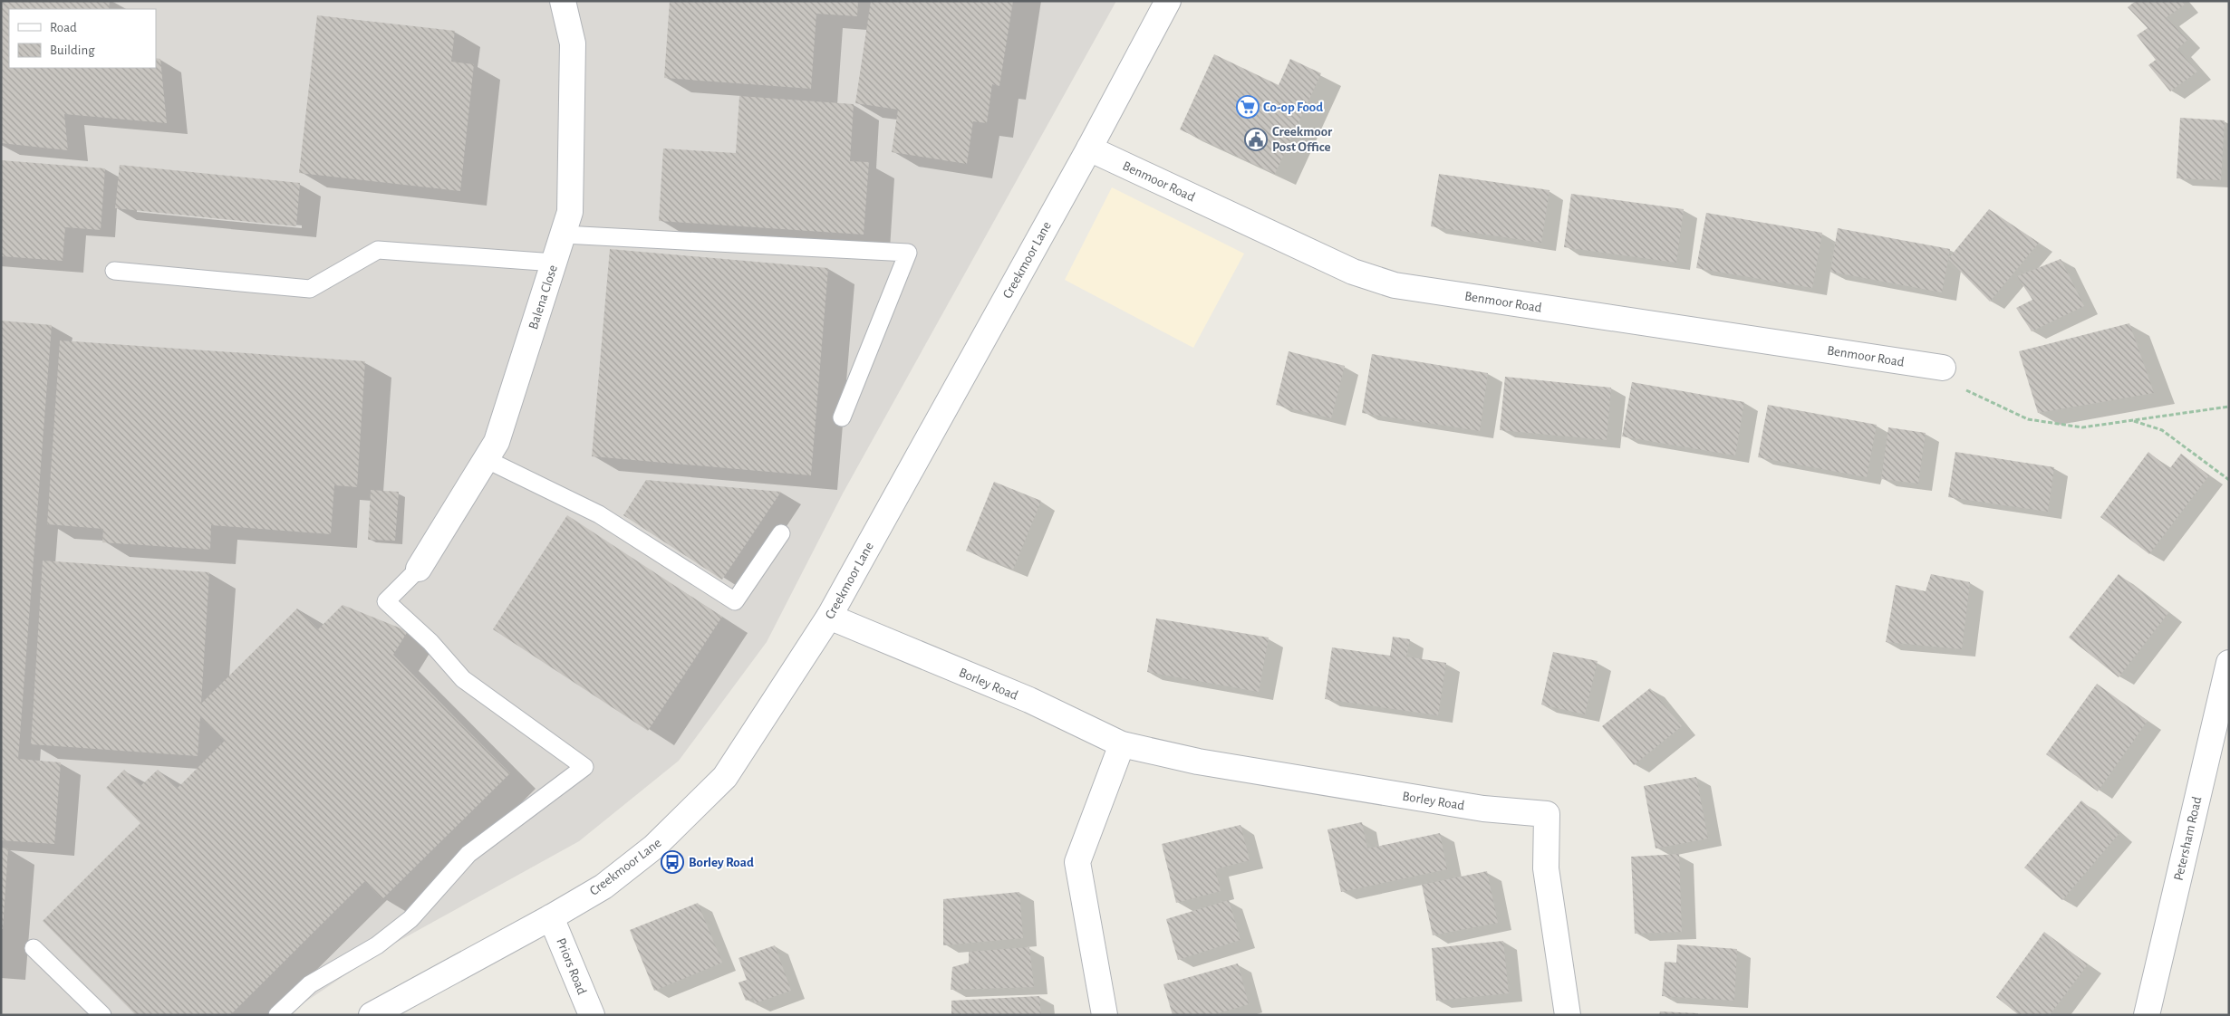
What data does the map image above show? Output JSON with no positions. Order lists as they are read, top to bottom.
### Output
{
  "streets": {
    "street": [
      "Benmoor Road",
      "Creekmoor Lane",
      "Balena Close",
      "Borley Road",
      "Petersham Road",
      "Priors Road"
    ]
  },
  "crossings": [
    ["Benmoor Road", "Creekmoor Lane"],
    ["Creekmoor Lane", "Borley Road"],
    ["Creekmoor Lane", "Priors Road"]
  ],
  "places": {
    "supermarket": ["Co-op Food"],
    "public building": ["Creekmoor Post Office"],
    "bus stop": ["Borley Road"]
  },
  "legend": ["Road", "Building"]
}
